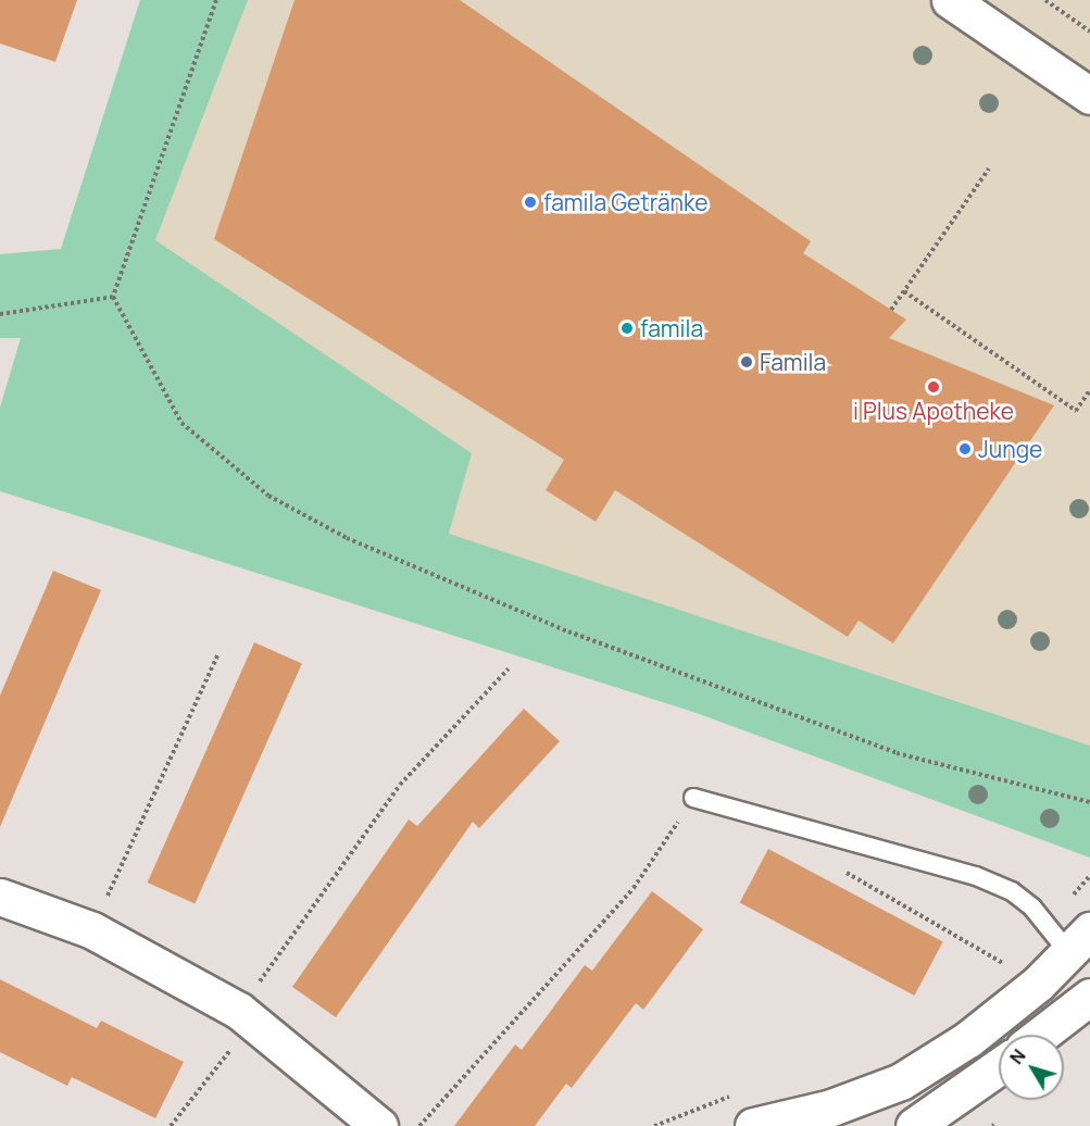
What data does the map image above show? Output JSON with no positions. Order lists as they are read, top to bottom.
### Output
{
  "places": [
    "famila Getränke",
    "famila",
    "Famila",
    "i Plus Apotheke",
    "Junge"
  ],
  "north": "top left"
}
